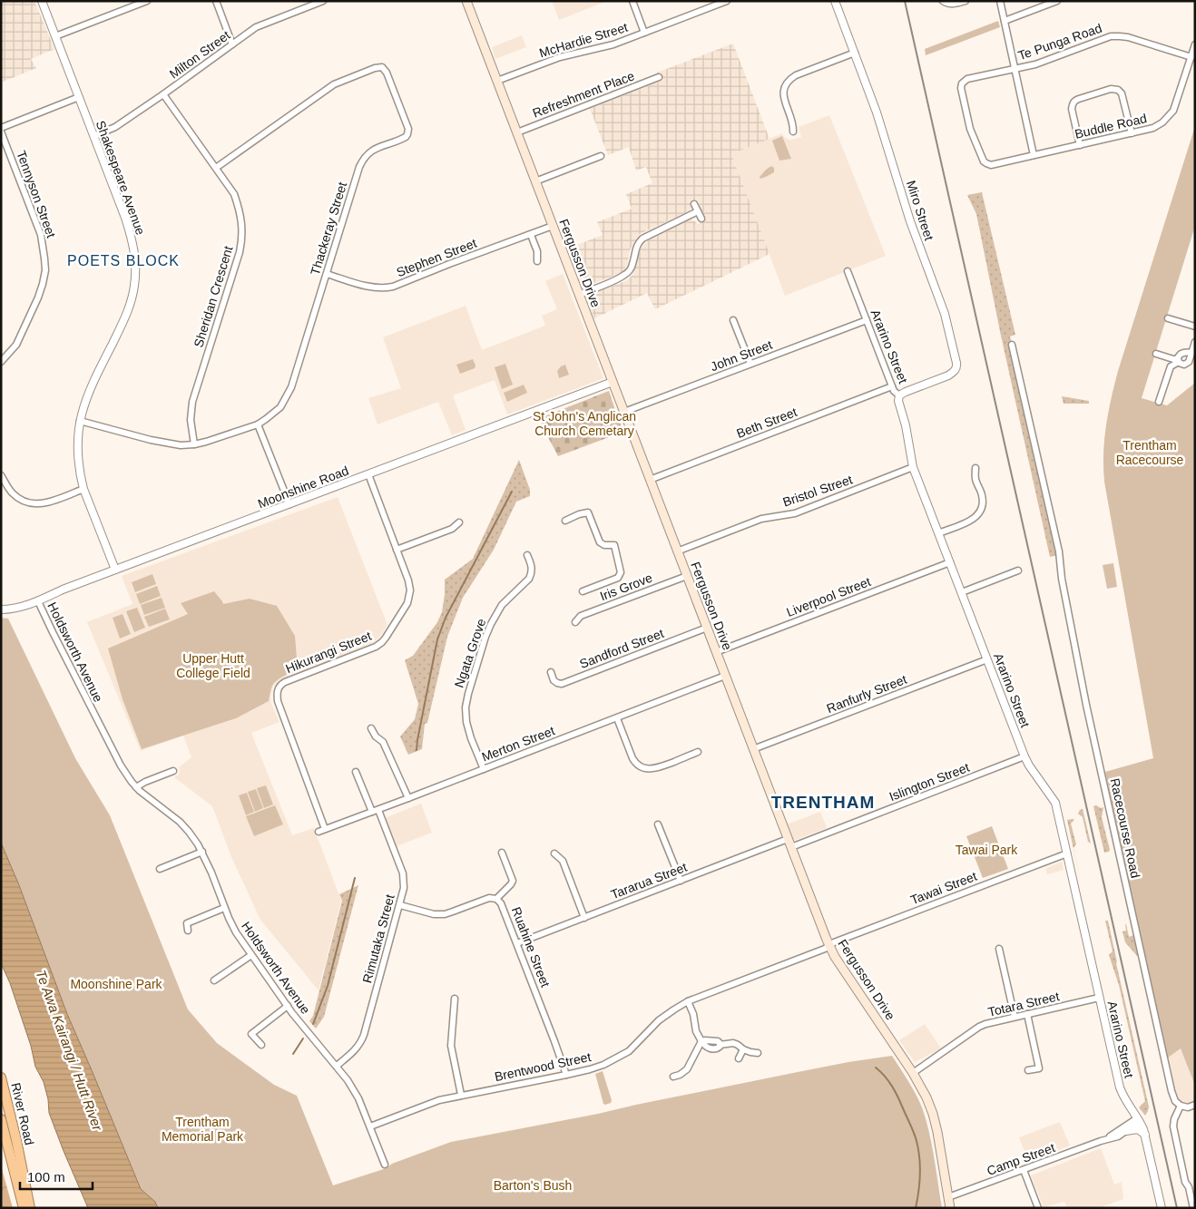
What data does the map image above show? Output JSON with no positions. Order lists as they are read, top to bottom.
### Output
{
  "streets": {
    "highway": ["River Road"],
    "main road": ["Fergusson Drive"],
    "street": [
      "McHardie Street",
      "Te Punga Road",
      "Milton Street",
      "Refreshment Place",
      "Buddle Road",
      "Shakespeare Avenue",
      "Tennyson Street",
      "Miro Street",
      "Thackeray Street",
      "Stephen Street",
      "Sheridan Crescent",
      "Ararino Street",
      "John Street",
      "Beth Street",
      "Moonshine Road",
      "Bristol Street",
      "Iris Grove",
      "Liverpool Street",
      "Sandford Street",
      "Holdsworth Avenue",
      "Hikurangi Street",
      "Ngata Grove",
      "Ranfurly Street",
      "Merton Street",
      "Islington Street",
      "Racecourse Road",
      "Tararua Street",
      "Tawai Street",
      "Rimutaka Street",
      "Ruahine Street",
      "Totara Street",
      "Brentwood Street",
      "Camp Street"
    ]
  },
  "crossings": [
    ["McHardie Street", "Fergusson Drive"],
    ["Te Punga Road", "Buddle Road"],
    ["Milton Street", "Shakespeare Avenue"],
    ["Milton Street", "Sheridan Crescent"],
    ["Refreshment Place", "Fergusson Drive"],
    ["Shakespeare Avenue", "Thackeray Street"],
    ["Shakespeare Avenue", "Moonshine Road"],
    ["Miro Street", "Ararino Street"],
    ["Thackeray Street", "Stephen Street"],
    ["Thackeray Street", "Sheridan Crescent"],
    ["Stephen Street", "Fergusson Drive"],
    ["Fergusson Drive", "John Street"],
    ["Fergusson Drive", "Beth Street"],
    ["Fergusson Drive", "Moonshine Road"],
    ["Fergusson Drive", "Bristol Street"],
    ["Fergusson Drive", "Iris Grove"],
    ["Fergusson Drive", "Liverpool Street"],
    ["Fergusson Drive", "Sandford Street"],
    ["Fergusson Drive", "Ranfurly Street"],
    ["Fergusson Drive", "Merton Street"],
    ["Fergusson Drive", "Islington Street"],
    ["Fergusson Drive", "Tararua Street"],
    ["Fergusson Drive", "Tawai Street"],
    ["Fergusson Drive", "Totara Street"],
    ["Fergusson Drive", "Brentwood Street"],
    ["Fergusson Drive", "Camp Street"],
    ["Ararino Street", "John Street"],
    ["Ararino Street", "Beth Street"],
    ["Ararino Street", "Bristol Street"],
    ["Ararino Street", "Liverpool Street"],
    ["Ararino Street", "Ranfurly Street"],
    ["Ararino Street", "Islington Street"],
    ["Ararino Street", "Tawai Street"],
    ["Ararino Street", "Totara Street"],
    ["Ararino Street", "Camp Street"],
    ["Moonshine Road", "Holdsworth Avenue"],
    ["Moonshine Road", "Hikurangi Street"],
    ["Holdsworth Avenue", "Rimutaka Street"],
    ["Holdsworth Avenue", "Brentwood Street"],
    ["Hikurangi Street", "Merton Street"],
    ["Ngata Grove", "Merton Street"],
    ["Merton Street", "Rimutaka Street"],
    ["Islington Street", "Tararua Street"],
    ["Tararua Street", "Ruahine Street"],
    ["Tawai Street", "Brentwood Street"],
    ["Rimutaka Street", "Ruahine Street"],
    ["Ruahine Street", "Brentwood Street"]
  ],
  "districts": ["POETS BLOCK", "TRENTHAM"],
  "water": ["Te Awa Kairangi / Hutt River"],
  "parks": [
    "St John's Anglican Church Cemetary",
    "Trentham Racecourse",
    "Upper Hutt College Field",
    "Tawai Park",
    "Moonshine Park",
    "Trentham Memorial Park",
    "Barton's Bush"
  ],
  "scale_bar": "100 m"
}
